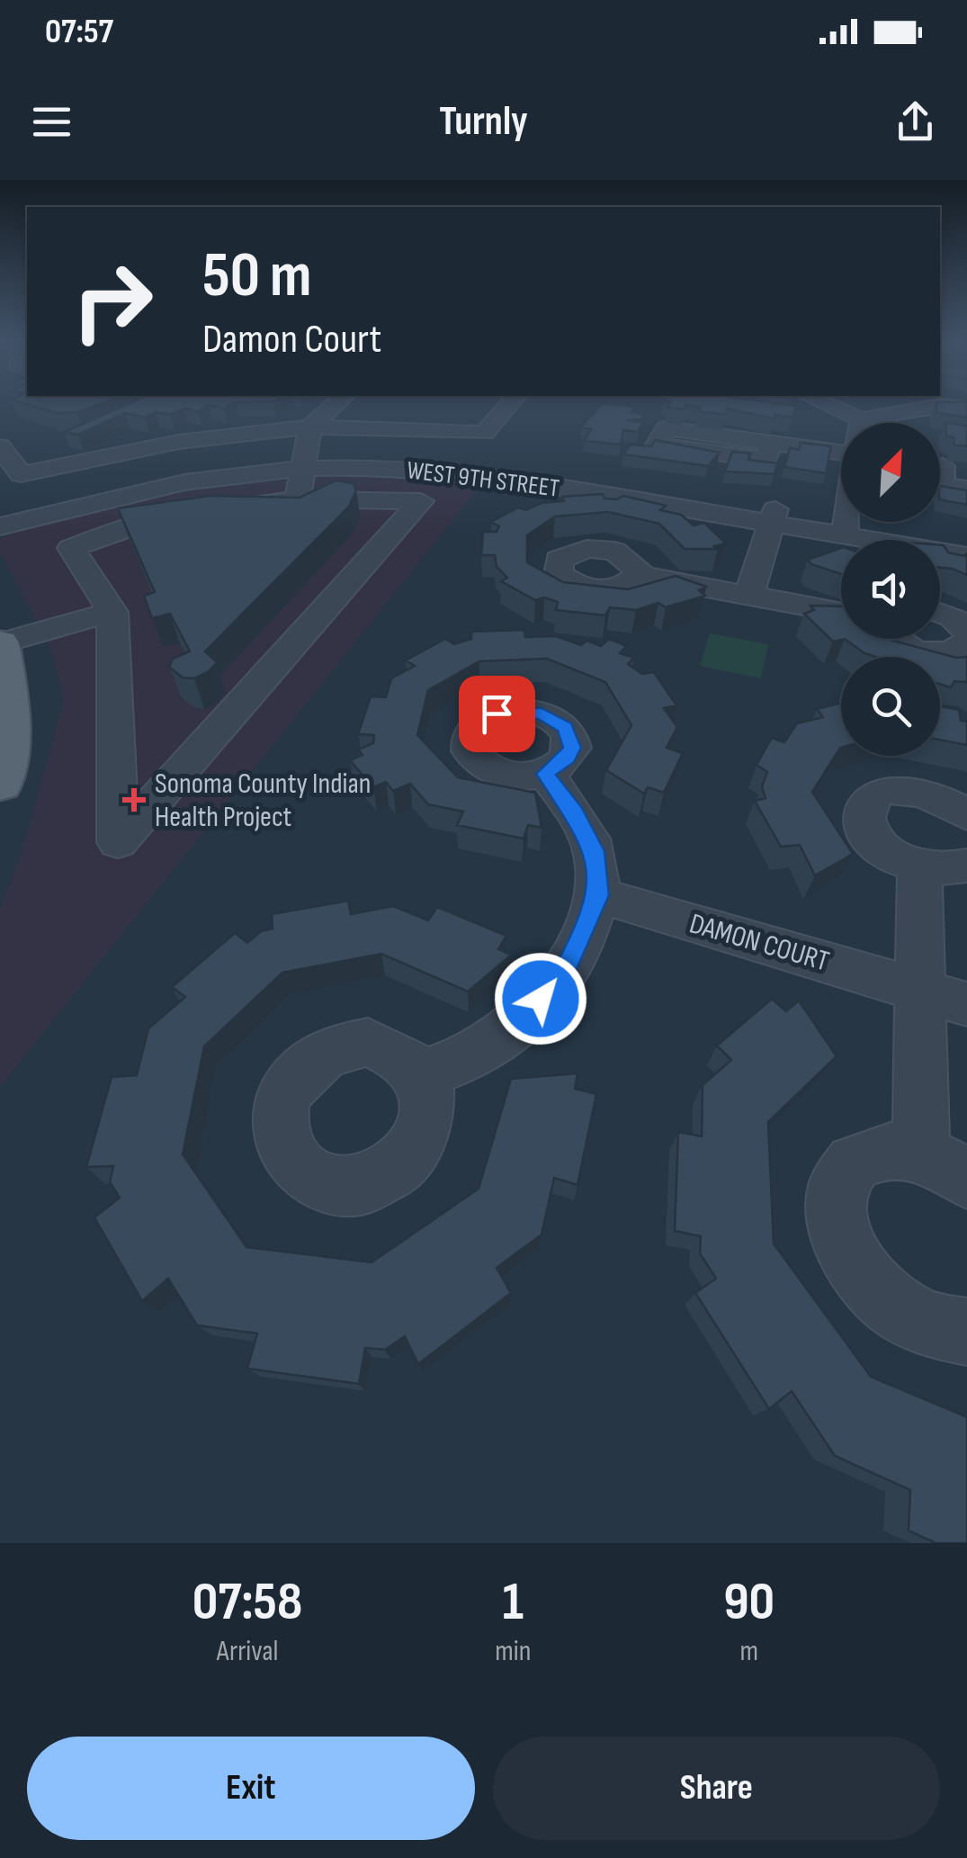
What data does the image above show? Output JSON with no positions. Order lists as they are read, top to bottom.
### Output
{
  "streets": {
    "street": ["WEST 9TH STREET", "DAMON COURT"]
  },
  "places": {
    "health": ["Sonoma County Indian Health Project"]
  },
  "north": "top right",
  "page": {
    "status": "07:57",
    "header": "Turnly",
    "turn": ["50 m", "Damon Court"],
    "eta": [
      "07:58",
      "Arrival",
      "1",
      "min",
      "90",
      "m"
    ],
    "buttons": ["Exit", "Share"]
  }
}
